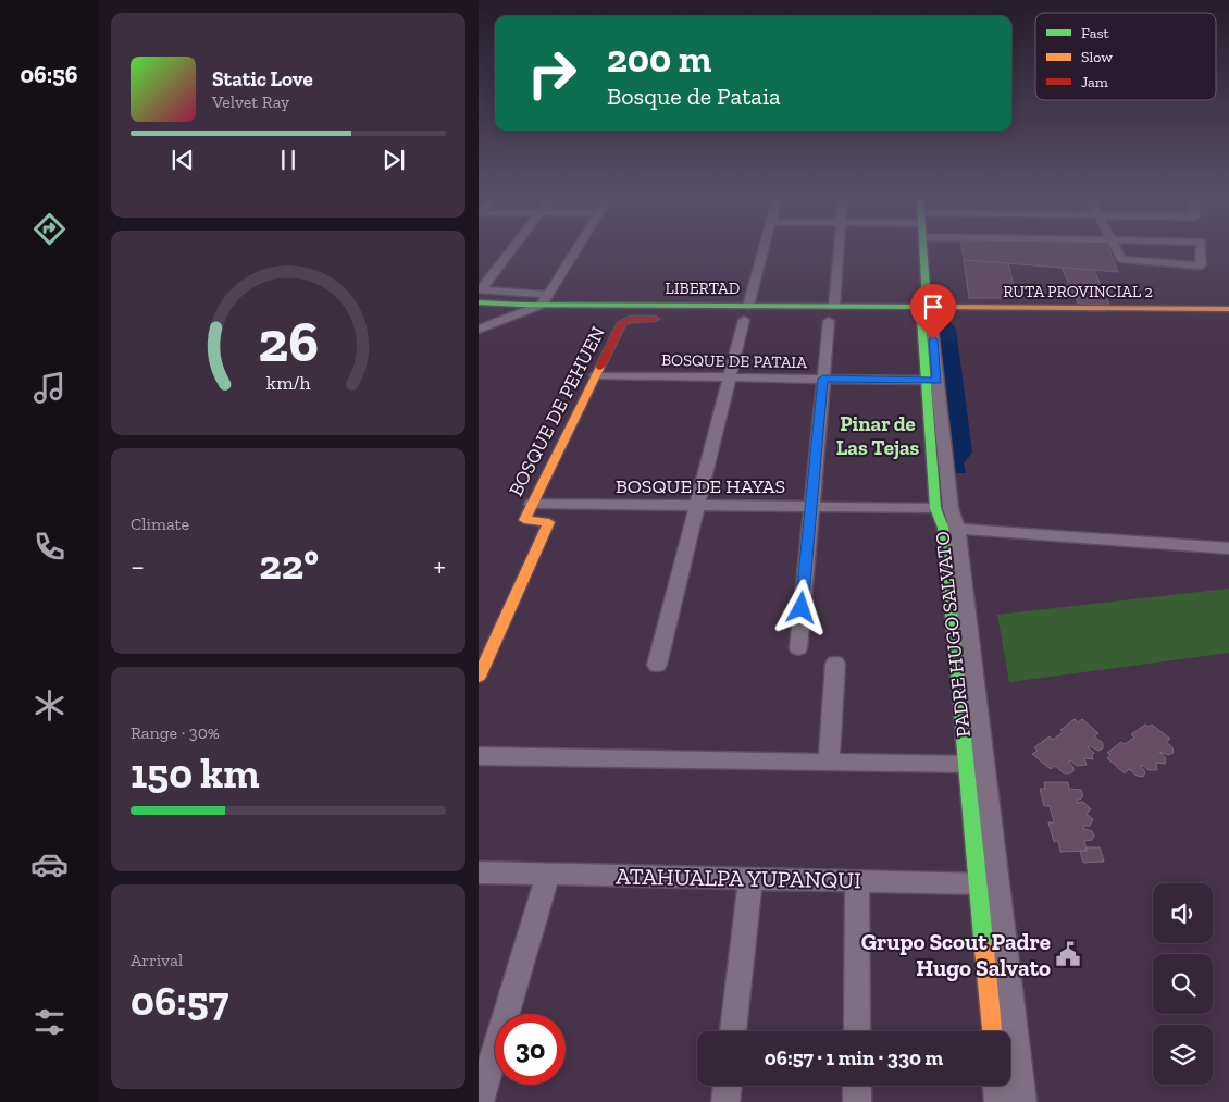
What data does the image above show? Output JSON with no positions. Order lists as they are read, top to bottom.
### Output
{
  "streets": {
    "street": [
      "LIBERTAD",
      "RUTA PROVINCIAL 2",
      "BOSQUE DE PATAIA",
      "BOSQUE DE PEHUEN",
      "BOSQUE DE HAYAS",
      "PADRE HUGO SALVATO",
      "ATAHUALPA YUPANQUI"
    ]
  },
  "crossings": [
    ["LIBERTAD", "RUTA PROVINCIAL 2"],
    ["LIBERTAD", "PADRE HUGO SALVATO"],
    ["RUTA PROVINCIAL 2", "PADRE HUGO SALVATO"],
    ["BOSQUE DE PATAIA", "BOSQUE DE PEHUEN"],
    ["BOSQUE DE PATAIA", "PADRE HUGO SALVATO"],
    ["BOSQUE DE PEHUEN", "BOSQUE DE HAYAS"],
    ["BOSQUE DE HAYAS", "PADRE HUGO SALVATO"],
    ["PADRE HUGO SALVATO", "ATAHUALPA YUPANQUI"]
  ],
  "districts": ["Pinar de Las Tejas"],
  "places": {
    "public building": ["Grupo Scout Padre Hugo Salvato"]
  },
  "legend": ["Fast", "Slow", "Jam"],
  "page": {
    "tabs": "06:56",
    "turn": ["200 m", "Bosque de Pataia"],
    "song": ["Static Love", "Velvet Ray"],
    "tile": [
      "Climate",
      ["Range · 30%", "150 km"],
      ["Arrival", "06:57"]
    ],
    "heat": ["−", "22°", "+"],
    "limit": "30",
    "trip": "06:57 · 1 min · 330 m",
    "gauge": ["26", "km/h"]
  }
}
